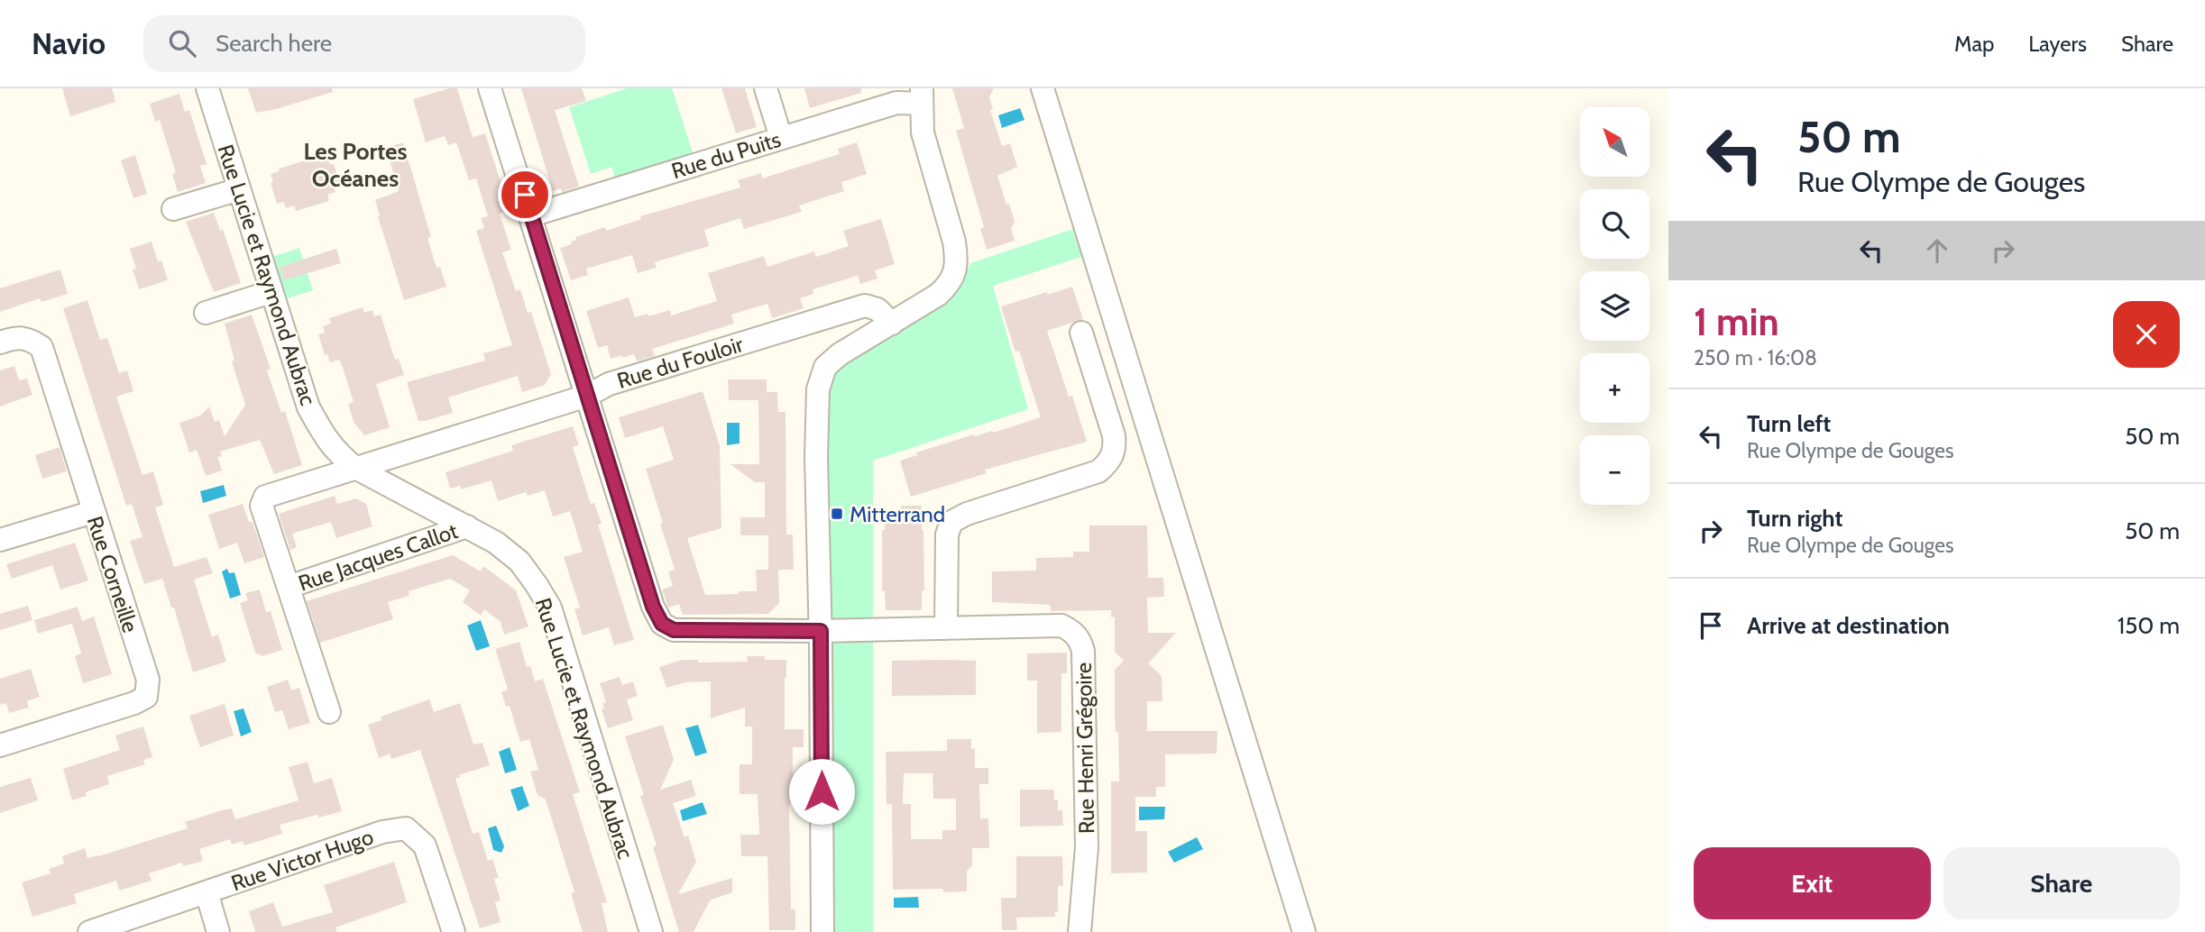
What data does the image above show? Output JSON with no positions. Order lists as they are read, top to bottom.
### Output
{
  "streets": {
    "street": [
      "Rue du Puits",
      "Rue Lucie et Raymond Aubrac",
      "Rue du Fouloir",
      "Rue Jacques Callot",
      "Rue Corneille",
      "Rue Henri Grégoire",
      "Rue Victor Hugo"
    ]
  },
  "crossings": [
    ["Rue du Puits", "Rue Henri Grégoire"],
    ["Rue Lucie et Raymond Aubrac", "Rue du Fouloir"],
    ["Rue Lucie et Raymond Aubrac", "Rue Jacques Callot"],
    ["Rue du Fouloir", "Rue Jacques Callot"],
    ["Rue du Fouloir", "Rue Henri Grégoire"]
  ],
  "districts": ["Les Portes Océanes"],
  "places": {
    "transit": ["Mitterrand"]
  },
  "north": "top left",
  "page": {
    "header": "Navio",
    "search": "Search here",
    "nav": ["Map", "Layers", "Share"],
    "turn": ["50 m", "Rue Olympe de Gouges"],
    "map_buttons": ["+", "−"],
    "heading": ["1 min", "250 m · 16:08"],
    "list": [
      {
        "name": "Turn left",
        "note": "Rue Olympe de Gouges",
        "value": "50 m"
      },
      {
        "name": "Turn right",
        "note": "Rue Olympe de Gouges",
        "value": "50 m"
      },
      {
        "name": "Arrive at destination",
        "value": "150 m"
      }
    ],
    "buttons": ["Exit", "Share"]
  }
}
